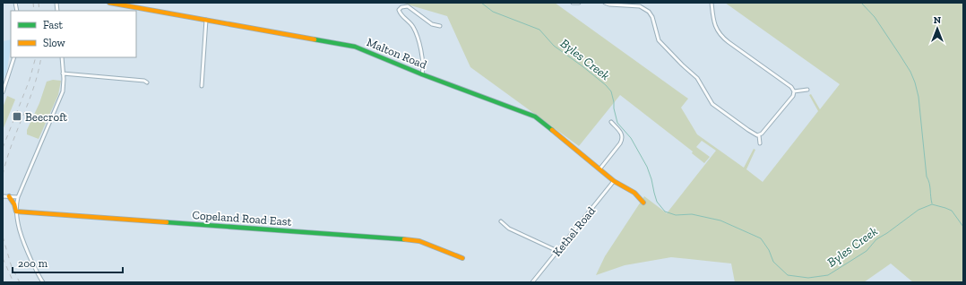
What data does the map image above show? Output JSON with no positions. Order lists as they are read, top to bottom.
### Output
{
  "streets": {
    "street": ["Malton Road", "Copeland Road East", "Kethel Road"]
  },
  "crossings": [
    ["Malton Road", "Kethel Road"]
  ],
  "water": ["Byles Creek"],
  "places": {
    "transit": ["Beecroft"]
  },
  "legend": ["Fast", "Slow"],
  "scale_bar": "200 m",
  "north": "top"
}
